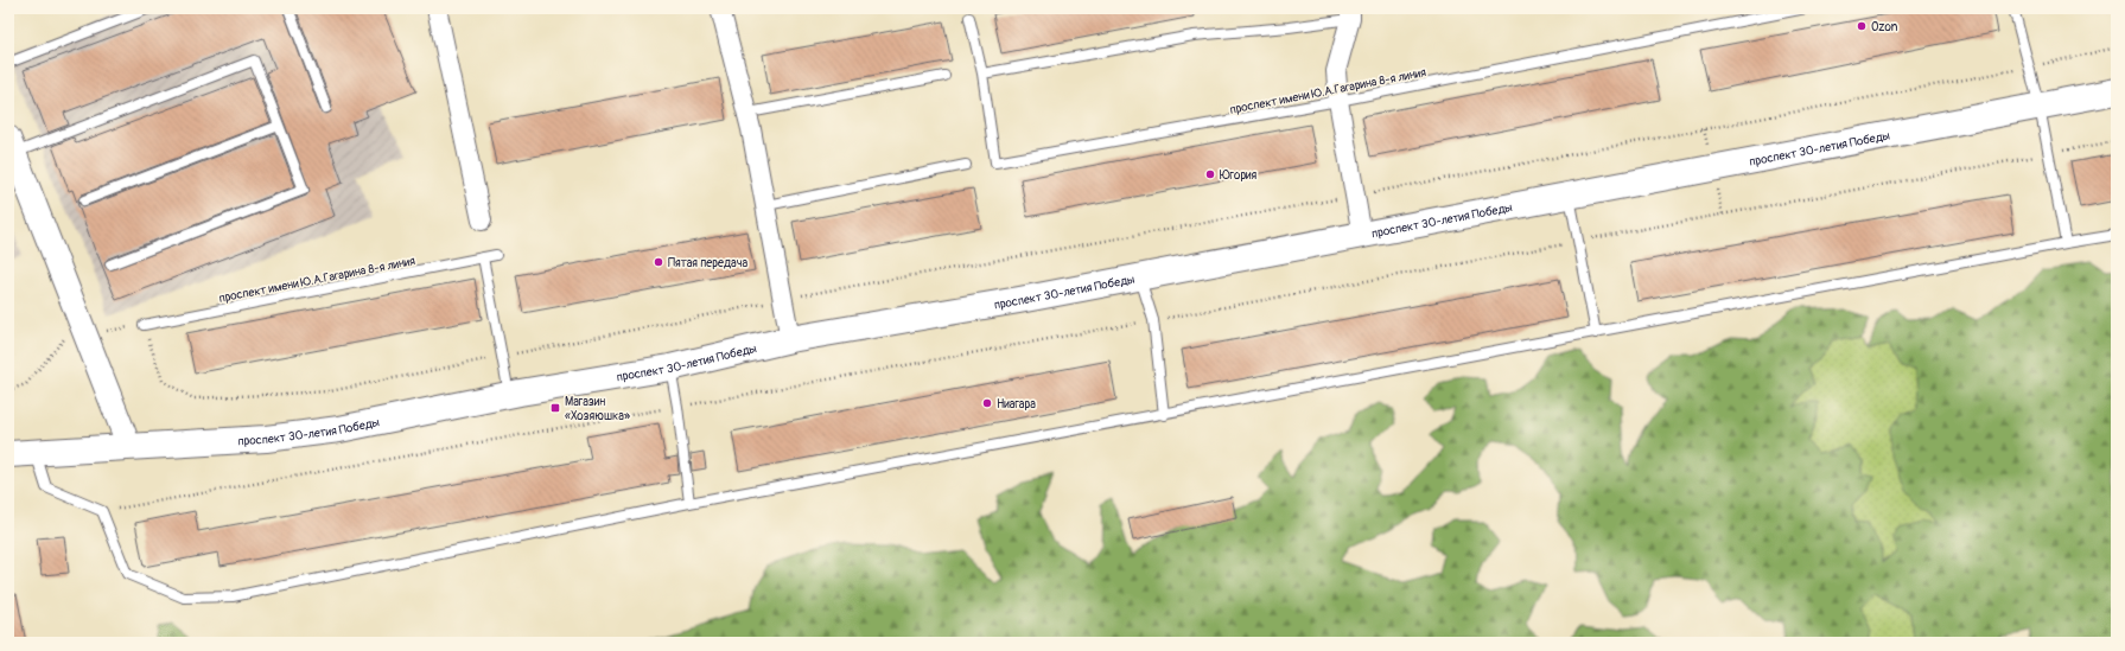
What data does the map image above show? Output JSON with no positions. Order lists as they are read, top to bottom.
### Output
{
  "streets": {
    "main road": ["проспект 30-летия Победы"],
    "lane": ["проспект имени Ю.А.Гагарина 8-я линия"]
  },
  "places": {
    "other": [
      "Ozon",
      "Югория",
      "Пятая передача",
      "Ниагара"
    ],
    "transit": ["Магазин «Хозяюшка»"]
  }
}
